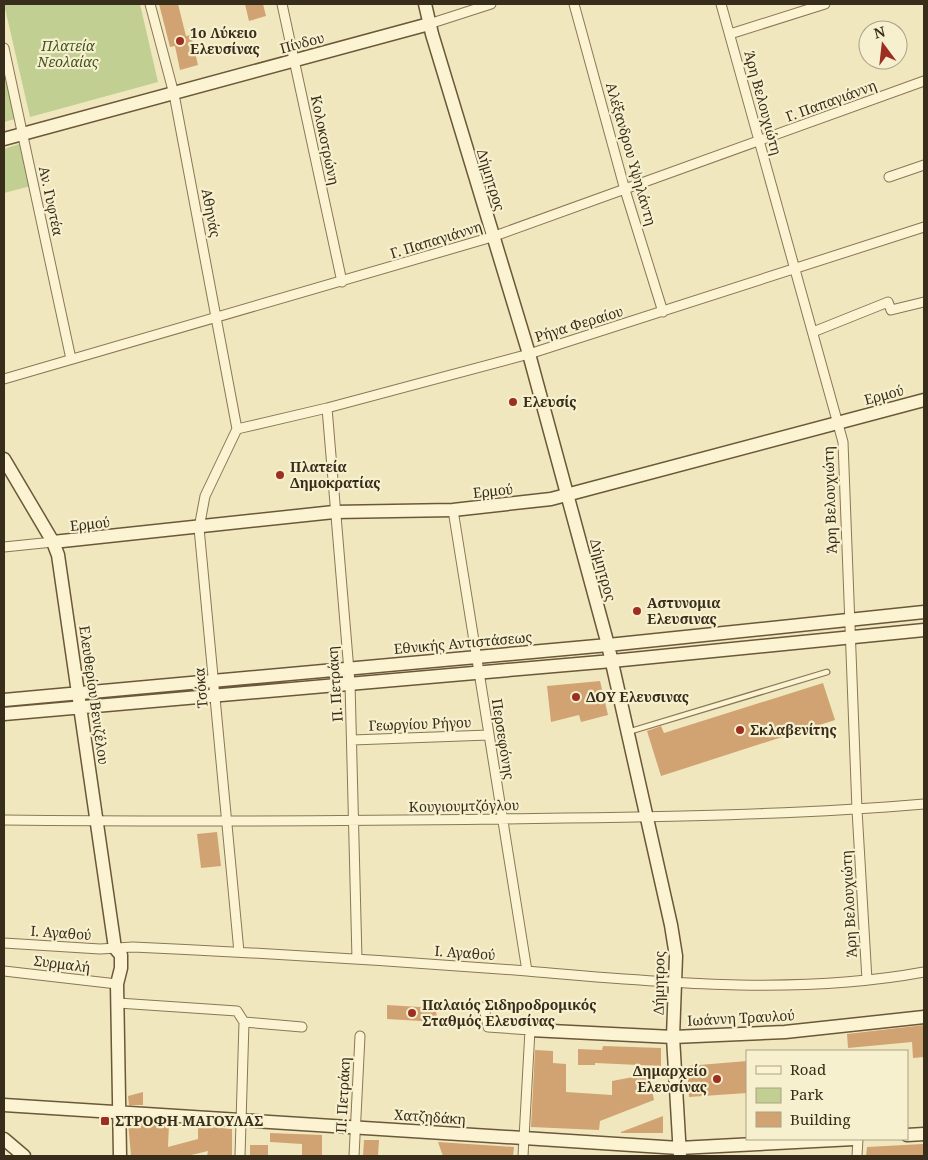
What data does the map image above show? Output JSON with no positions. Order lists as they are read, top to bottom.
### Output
{
  "streets": {
    "street": [
      "Πίνδου",
      "Γ. Παπαγιάννη",
      "Άρη Βελουχιώτη",
      "Κολοκοτρώνη",
      "Αλέξανδρου Υψηλάντη",
      "Δήμητρος",
      "Αν. Γυφτέα",
      "Αθηνάς",
      "Ρήγα Φεραίου",
      "Ερμού",
      "Εθνικής Αντιστάσεως",
      "Π. Πετράκη",
      "Τσόκα",
      "Ελευθερίου Βενιζέλου",
      "Γεωργίου Ρήγου",
      "Περσεφόνης",
      "Κουγιουμτζόγλου",
      "Ι. Αγαθού",
      "Συρμαλή",
      "Ιωάννη Τραυλού",
      "Χατζηδάκη"
    ]
  },
  "crossings": [
    ["Πίνδου", "Κολοκοτρώνη"],
    ["Πίνδου", "Δήμητρος"],
    ["Πίνδου", "Αν. Γυφτέα"],
    ["Πίνδου", "Αθηνάς"],
    ["Γ. Παπαγιάννη", "Άρη Βελουχιώτη"],
    ["Γ. Παπαγιάννη", "Κολοκοτρώνη"],
    ["Γ. Παπαγιάννη", "Αλέξανδρου Υψηλάντη"],
    ["Γ. Παπαγιάννη", "Δήμητρος"],
    ["Γ. Παπαγιάννη", "Αν. Γυφτέα"],
    ["Γ. Παπαγιάννη", "Αθηνάς"],
    ["Άρη Βελουχιώτη", "Ρήγα Φεραίου"],
    ["Άρη Βελουχιώτη", "Ερμού"],
    ["Άρη Βελουχιώτη", "Εθνικής Αντιστάσεως"],
    ["Άρη Βελουχιώτη", "Κουγιουμτζόγλου"],
    ["Άρη Βελουχιώτη", "Ι. Αγαθού"],
    ["Αλέξανδρου Υψηλάντη", "Ρήγα Φεραίου"],
    ["Δήμητρος", "Ρήγα Φεραίου"],
    ["Δήμητρος", "Ερμού"],
    ["Δήμητρος", "Εθνικής Αντιστάσεως"],
    ["Δήμητρος", "Κουγιουμτζόγλου"],
    ["Δήμητρος", "Ι. Αγαθού"],
    ["Δήμητρος", "Ιωάννη Τραυλού"],
    ["Δήμητρος", "Χατζηδάκη"],
    ["Αθηνάς", "Ρήγα Φεραίου"],
    ["Αθηνάς", "Τσόκα"],
    ["Ρήγα Φεραίου", "Π. Πετράκη"],
    ["Ρήγα Φεραίου", "Τσόκα"],
    ["Ερμού", "Π. Πετράκη"],
    ["Ερμού", "Τσόκα"],
    ["Ερμού", "Ελευθερίου Βενιζέλου"],
    ["Ερμού", "Περσεφόνης"],
    ["Εθνικής Αντιστάσεως", "Π. Πετράκη"],
    ["Εθνικής Αντιστάσεως", "Τσόκα"],
    ["Εθνικής Αντιστάσεως", "Ελευθερίου Βενιζέλου"],
    ["Εθνικής Αντιστάσεως", "Περσεφόνης"],
    ["Π. Πετράκη", "Γεωργίου Ρήγου"],
    ["Π. Πετράκη", "Κουγιουμτζόγλου"],
    ["Π. Πετράκη", "Ι. Αγαθού"],
    ["Π. Πετράκη", "Χατζηδάκη"],
    ["Τσόκα", "Κουγιουμτζόγλου"],
    ["Τσόκα", "Ι. Αγαθού"],
    ["Ελευθερίου Βενιζέλου", "Κουγιουμτζόγλου"],
    ["Ελευθερίου Βενιζέλου", "Ι. Αγαθού"],
    ["Ελευθερίου Βενιζέλου", "Συρμαλή"],
    ["Ελευθερίου Βενιζέλου", "Χατζηδάκη"],
    ["Γεωργίου Ρήγου", "Περσεφόνης"],
    ["Περσεφόνης", "Κουγιουμτζόγλου"],
    ["Περσεφόνης", "Ι. Αγαθού"]
  ],
  "parks": ["Πλατεία Νεολαίας"],
  "places": {
    "other": [
      "1ο Λύκειο Ελευσίνας",
      "Ελευσίς",
      "Πλατεία Δημοκρατίας",
      "Αστυνομια Ελευσινας",
      "ΔΟΥ Ελευσινας",
      "Σκλαβενίτης",
      "Παλαιός Σιδηροδρομικός Σταθμός Ελευσίνας",
      "Δημαρχείο Ελευσίνας"
    ],
    "transit": ["ΣΤΡΟΦΗ ΜΑΓΟΥΛΑΣ"]
  },
  "legend": ["Road", "Park", "Building"],
  "north": "top"
}
